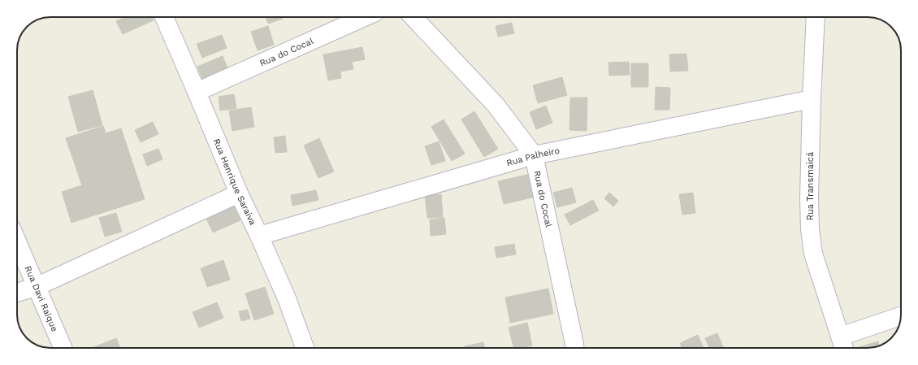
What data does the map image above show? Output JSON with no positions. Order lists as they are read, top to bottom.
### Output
{
  "streets": {
    "street": [
      "Rua do Cocal",
      "Rua Palheiro",
      "Rua Henrique Saraiva",
      "Rua Transmaicá",
      "Rua Davi Raique"
    ]
  },
  "crossings": [
    ["Rua do Cocal", "Rua Palheiro"],
    ["Rua do Cocal", "Rua Henrique Saraiva"],
    ["Rua Palheiro", "Rua Henrique Saraiva"],
    ["Rua Palheiro", "Rua Transmaicá"]
  ]
}
